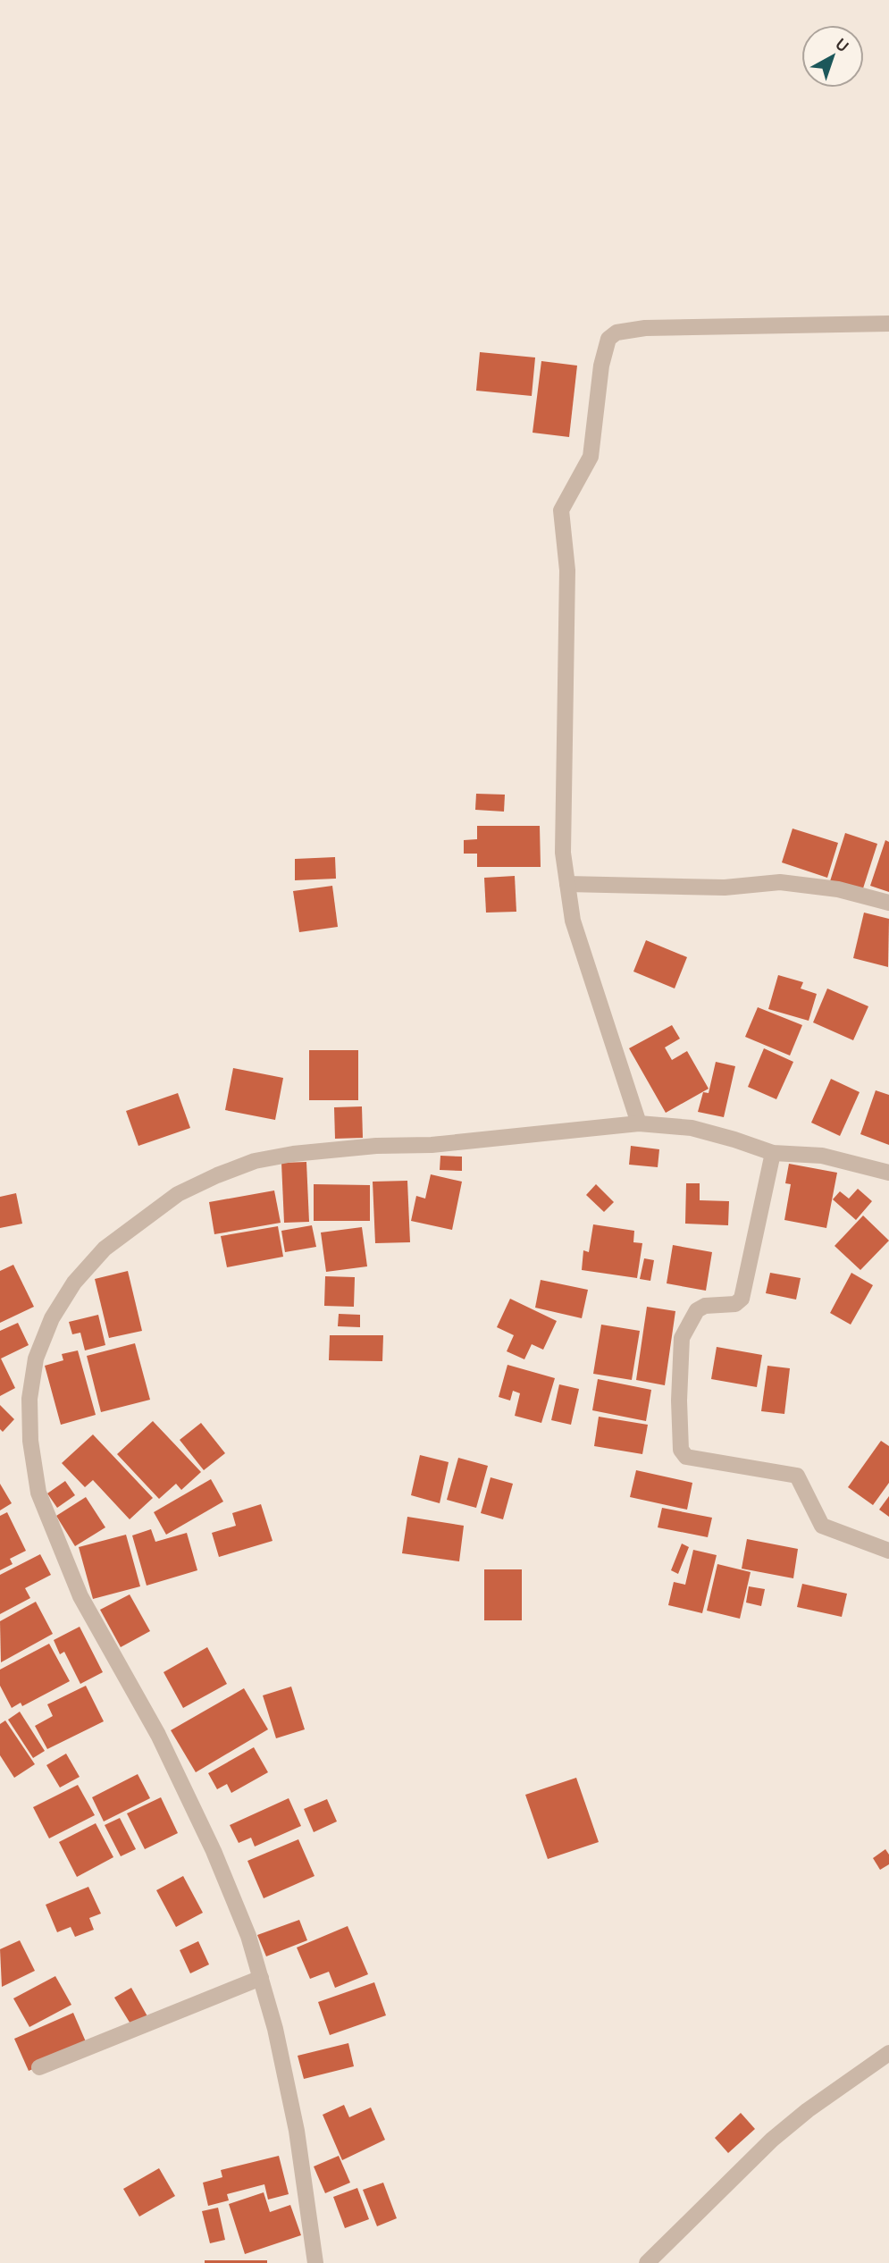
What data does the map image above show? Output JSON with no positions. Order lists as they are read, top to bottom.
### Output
{
  "north": "top right"
}
